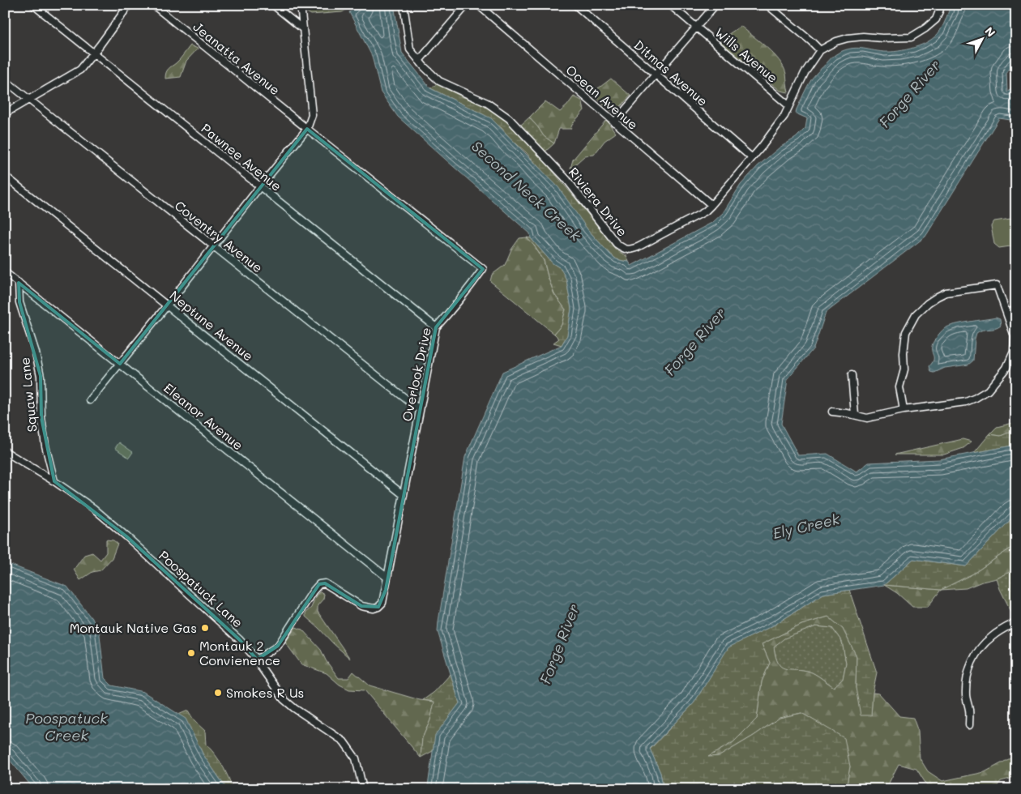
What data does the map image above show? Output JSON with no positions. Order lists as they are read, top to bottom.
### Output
{
  "streets": {
    "street": [
      "Wills Avenue",
      "Jeanatta Avenue",
      "Ditmas Avenue",
      "Ocean Avenue",
      "Pawnee Avenue",
      "Riviera Drive",
      "Coventry Avenue",
      "Neptune Avenue",
      "Overlook Drive",
      "Squaw Lane",
      "Eleanor Avenue",
      "Poospatuck Lane"
    ]
  },
  "crossings": [
    ["Wills Avenue", "Riviera Drive"],
    ["Jeanatta Avenue", "Overlook Drive"],
    ["Ditmas Avenue", "Riviera Drive"],
    ["Ocean Avenue", "Riviera Drive"],
    ["Pawnee Avenue", "Overlook Drive"],
    ["Coventry Avenue", "Overlook Drive"],
    ["Neptune Avenue", "Overlook Drive"],
    ["Overlook Drive", "Eleanor Avenue"],
    ["Overlook Drive", "Poospatuck Lane"],
    ["Squaw Lane", "Eleanor Avenue"],
    ["Squaw Lane", "Poospatuck Lane"]
  ],
  "water": [
    "Forge River",
    "Second Neck Creek",
    "Ely Creek",
    "Poospatuck Creek"
  ],
  "places": ["Montauk Native Gas", "Montauk 2 Convienence", "Smokes R Us"],
  "north": "top right"
}
